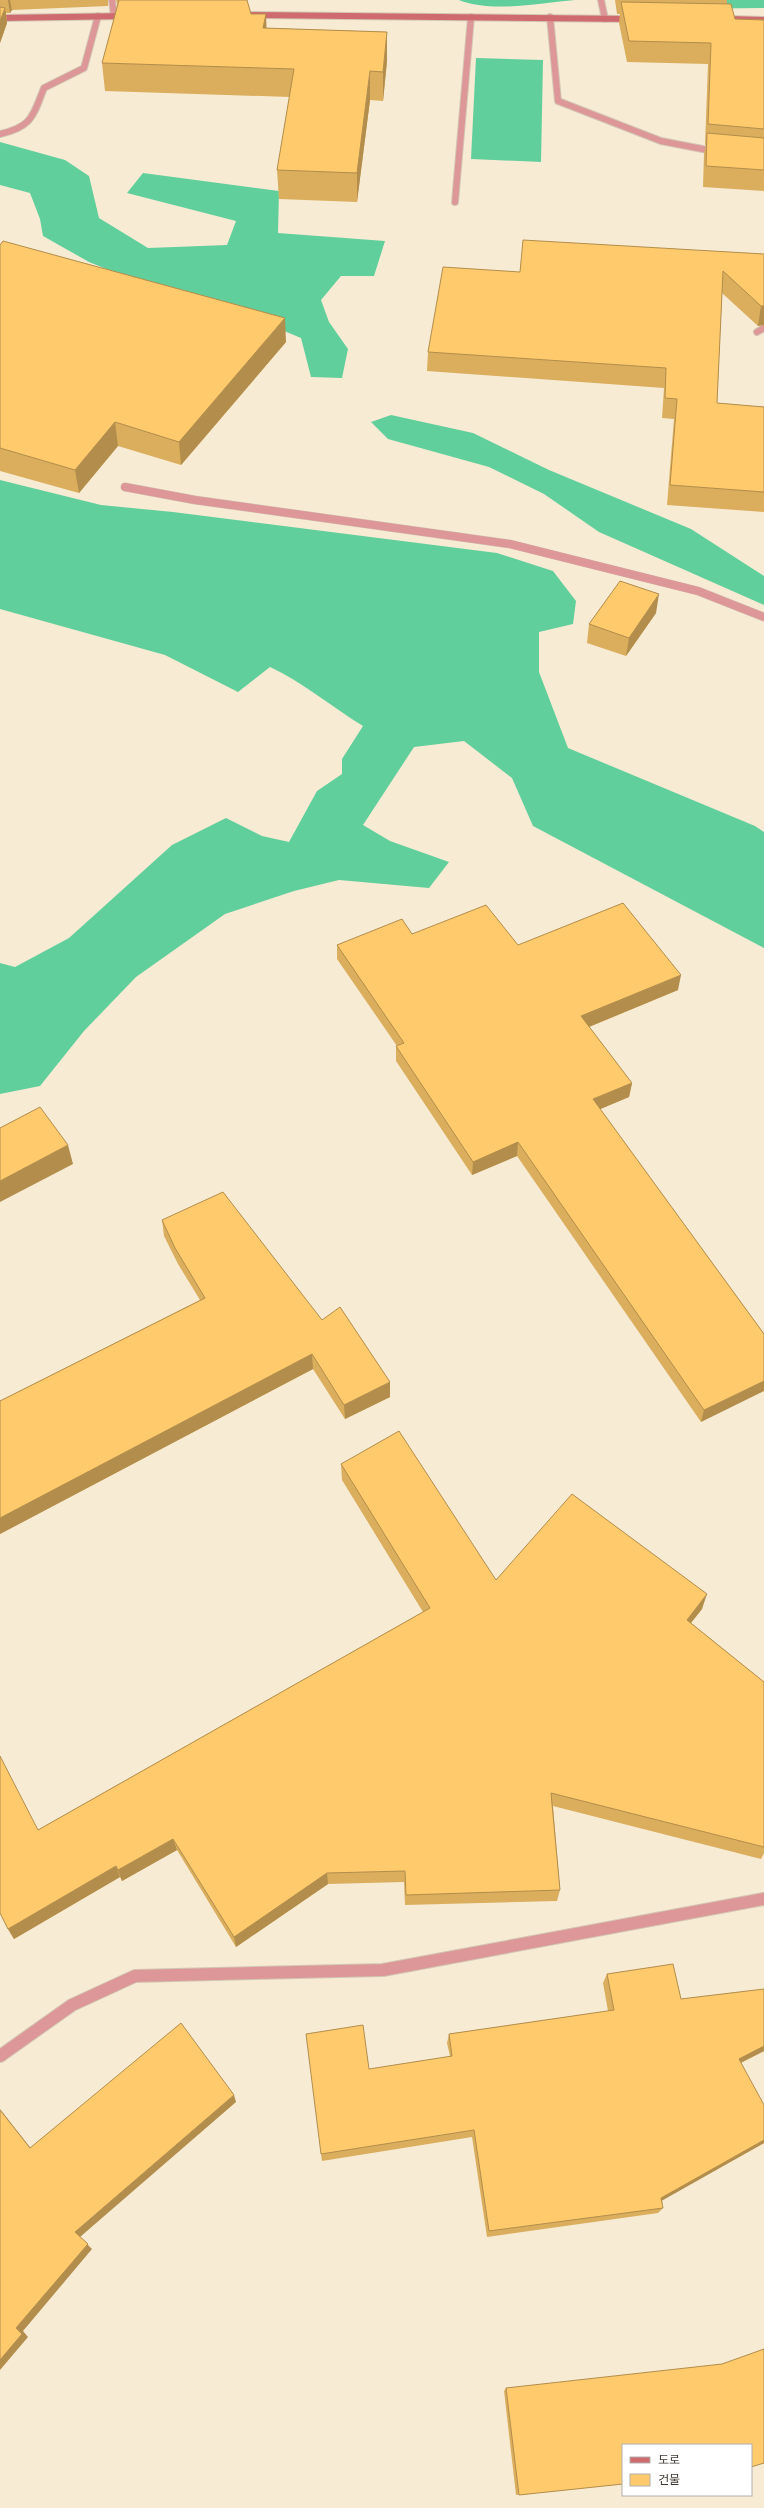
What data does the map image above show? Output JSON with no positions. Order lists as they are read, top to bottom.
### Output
{
  "legend": ["도로", "건물"]
}
